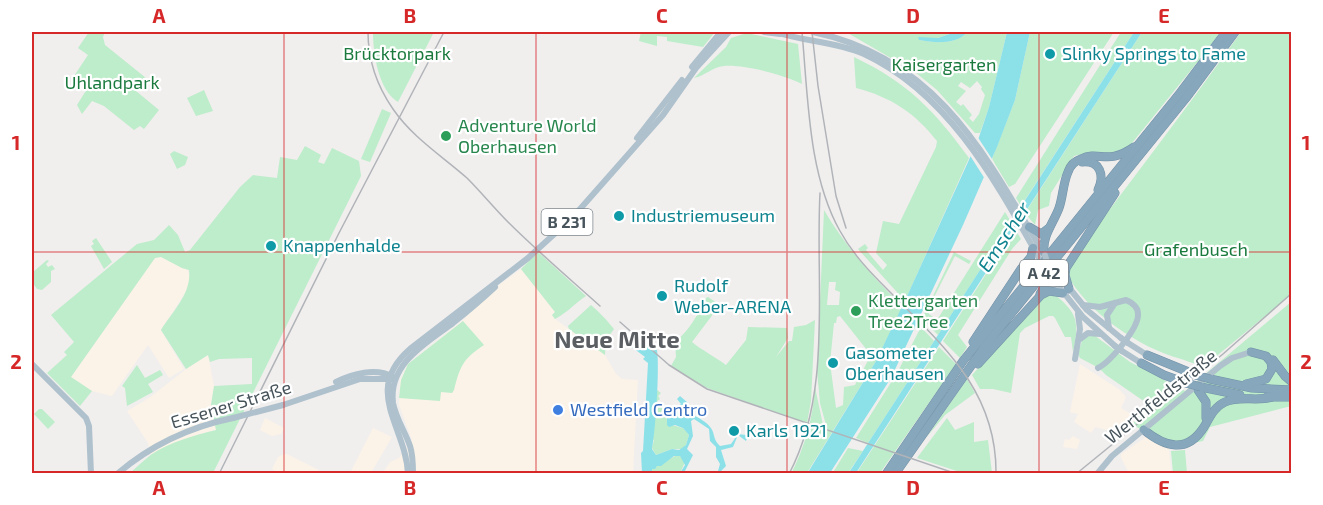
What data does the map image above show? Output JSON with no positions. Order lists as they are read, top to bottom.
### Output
{
  "streets": {
    "highway": ["A 42"],
    "main road": ["B 231", "Werthfeldstraße", "Essener Straße"]
  },
  "crossings": [
    ["B 231", "Essener Straße"]
  ],
  "districts": ["Neue Mitte"],
  "water": ["Emscher"],
  "parks": [
    "Brücktorpark",
    "Kaisergarten",
    "Uhlandpark",
    "Grafenbusch"
  ],
  "places": [
    "Slinky Springs to Fame",
    "Adventure World Oberhausen",
    "Industriemuseum",
    "Knappenhalde",
    "Rudolf Weber-ARENA",
    "Klettergarten Tree2Tree",
    "Gasometer Oberhausen",
    "Westfield Centro",
    "Karls 1921"
  ],
  "grid": {
    "columns": [
      "A",
      "B",
      "C",
      "D",
      "E"
    ],
    "rows": ["1", "2"]
  }
}
